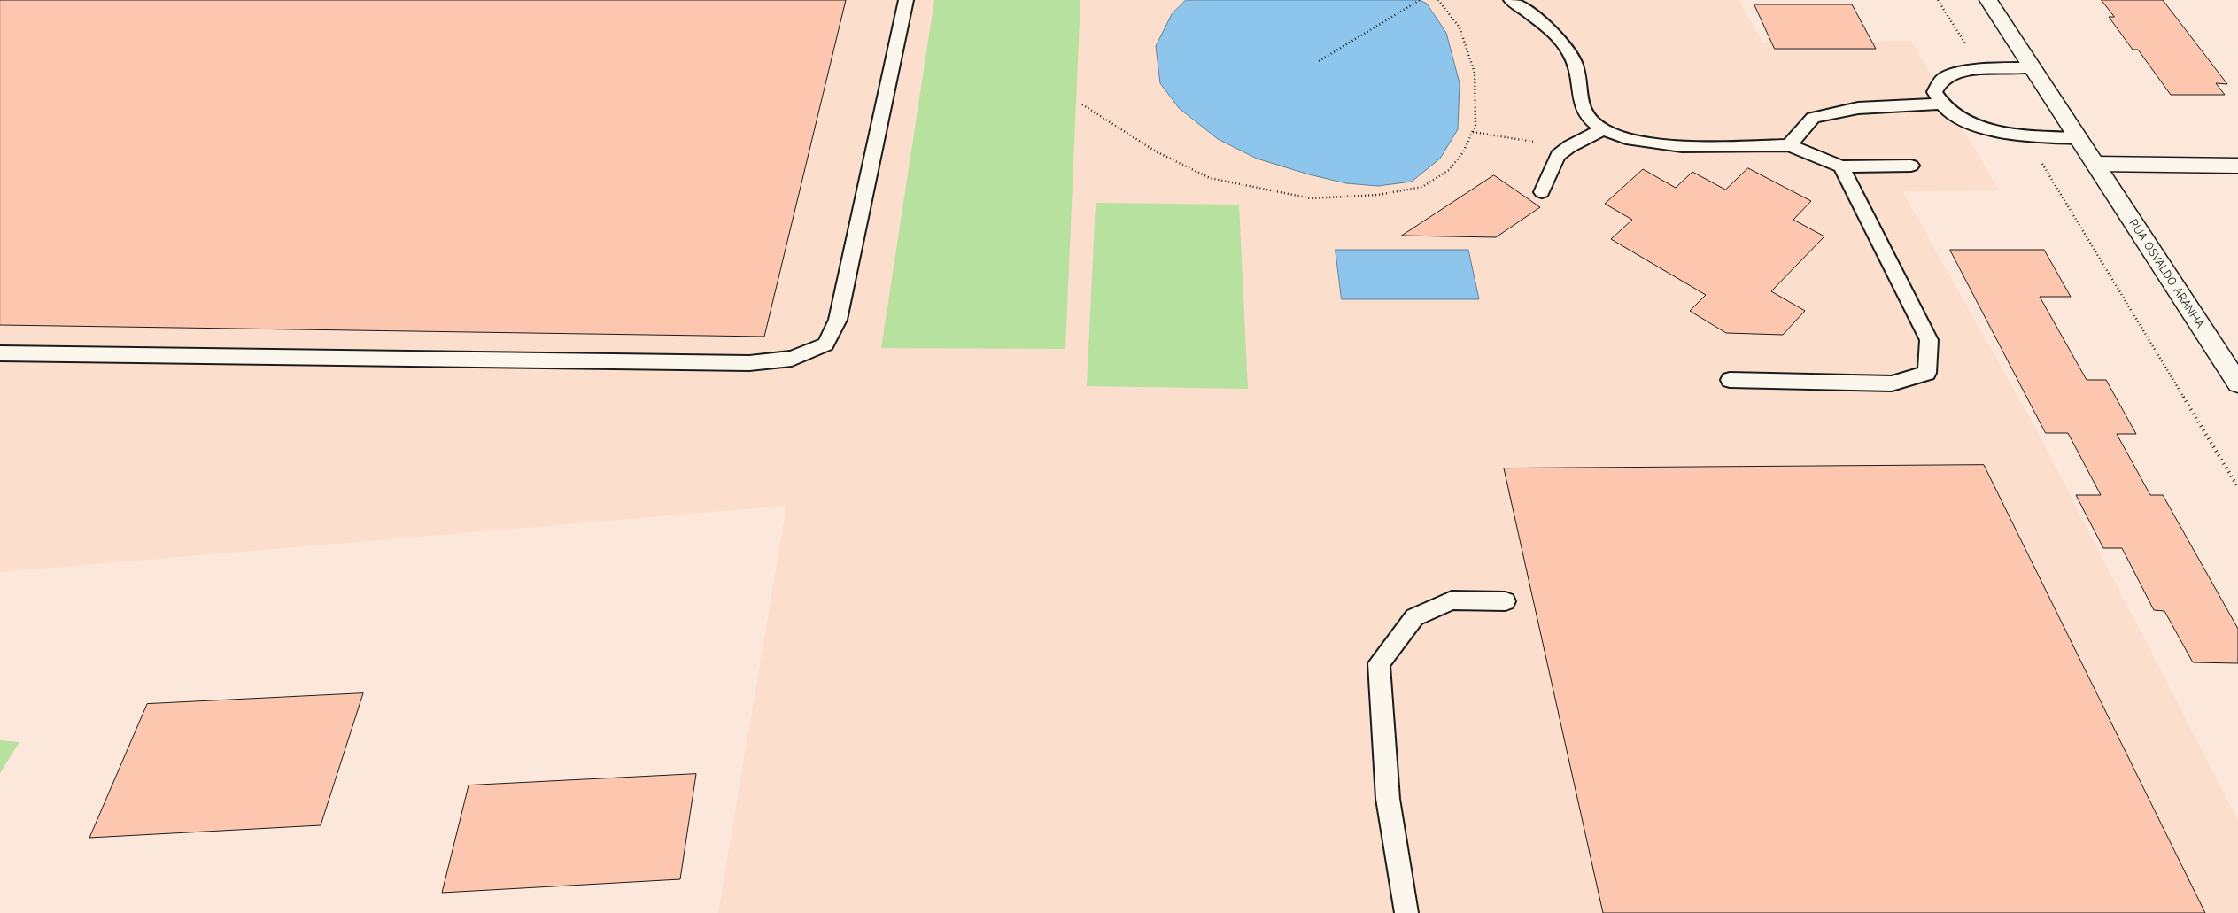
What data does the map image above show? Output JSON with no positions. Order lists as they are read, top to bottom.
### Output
{
  "streets": {
    "main road": ["RUA OSVALDO ARANHA"]
  }
}
